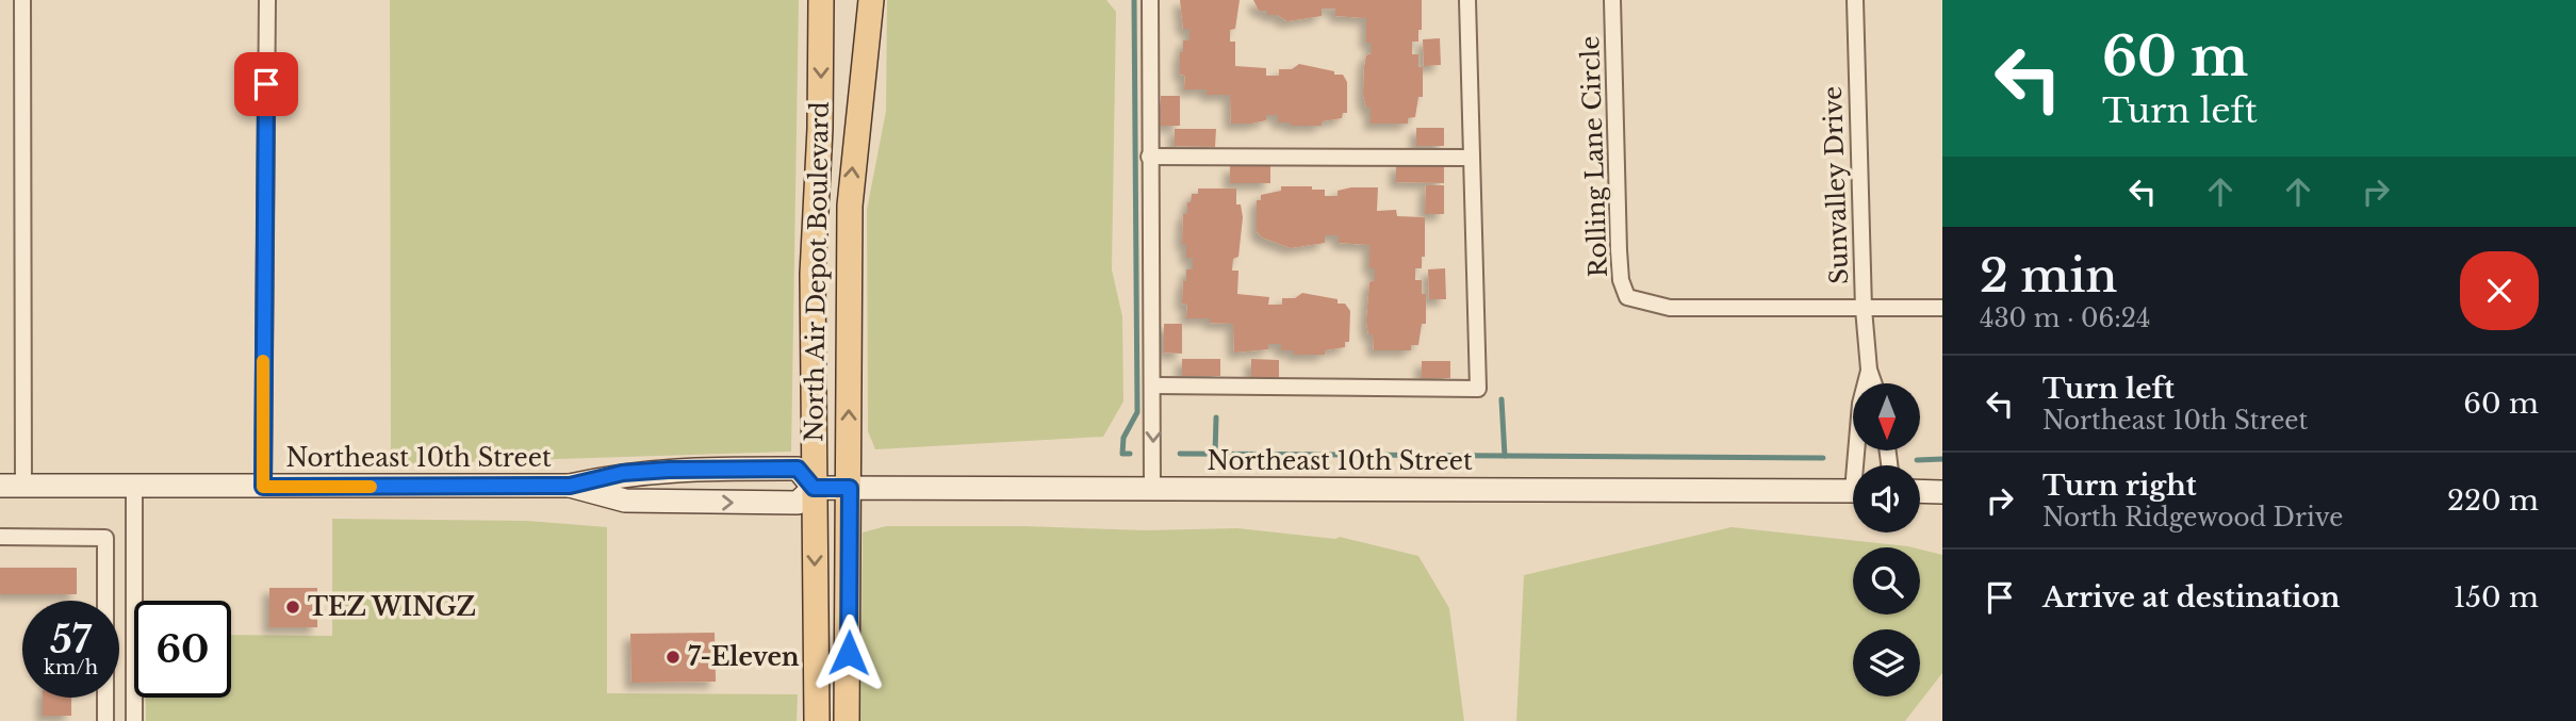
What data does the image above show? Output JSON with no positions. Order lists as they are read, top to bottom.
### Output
{
  "streets": {
    "main road": ["North Air Depot Boulevard", "Northeast 10th Street"],
    "street": ["Rolling Lane Circle", "Sunvalley Drive"]
  },
  "crossings": [
    ["Rolling Lane Circle", "Sunvalley Drive"],
    ["North Air Depot Boulevard", "Northeast 10th Street"]
  ],
  "places": ["TEZ WINGZ", "7-Eleven"],
  "north": "bottom",
  "page": {
    "turn": ["60 m", "Turn left"],
    "heading": ["2 min", "430 m · 06:24"],
    "list": [
      {
        "name": "Turn left",
        "note": "Northeast 10th Street",
        "value": "60 m"
      },
      {
        "name": "Turn right",
        "note": "North Ridgewood Drive",
        "value": "220 m"
      },
      {
        "name": "Arrive at destination",
        "value": "150 m"
      }
    ],
    "speed": "57 km/h",
    "limit": "60"
  }
}
